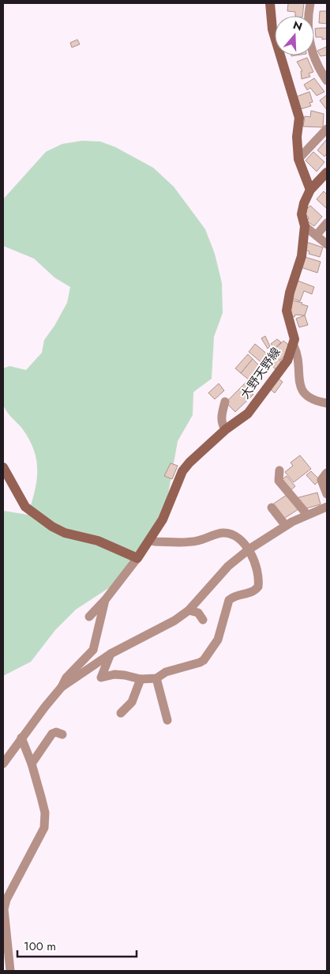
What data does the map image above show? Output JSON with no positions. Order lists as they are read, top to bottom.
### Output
{
  "streets": {
    "main road": ["大野天野線"]
  },
  "scale_bar": "100 m",
  "north": "top"
}
